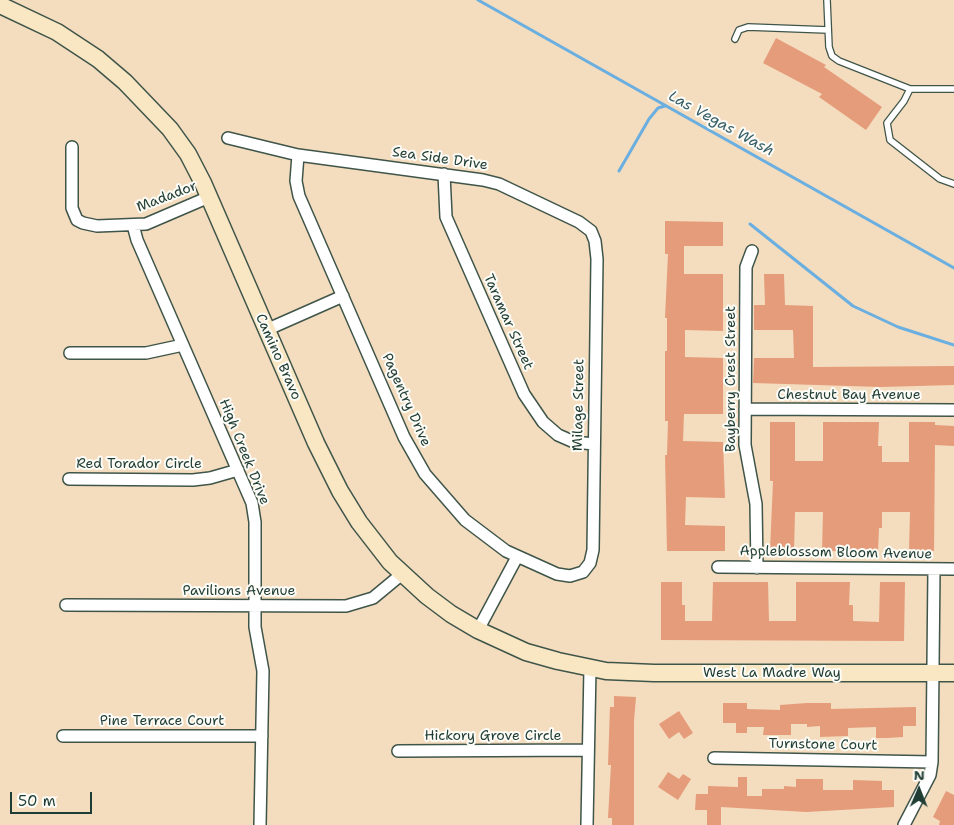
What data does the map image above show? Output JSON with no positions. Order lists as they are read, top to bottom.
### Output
{
  "streets": {
    "street": [
      "Sea Side Drive",
      "Madador",
      "Taramar Street",
      "Camino Bravo",
      "Bayberry Crest Street",
      "Chestnut Bay Avenue",
      "Pagentry Drive",
      "Milage Street",
      "High Creek Drive",
      "Red Torador Circle",
      "Appleblossom Bloom Avenue",
      "Pavilions Avenue",
      "West La Madre Way",
      "Pine Terrace Court",
      "Hickory Grove Circle",
      "Turnstone Court"
    ]
  },
  "crossings": [
    ["Sea Side Drive", "Taramar Street"],
    ["Sea Side Drive", "Pagentry Drive"],
    ["Sea Side Drive", "Milage Street"],
    ["Madador", "Camino Bravo"],
    ["Madador", "High Creek Drive"],
    ["Taramar Street", "Milage Street"],
    ["Camino Bravo", "Pavilions Avenue"],
    ["Camino Bravo", "West La Madre Way"],
    ["Bayberry Crest Street", "Chestnut Bay Avenue"],
    ["Bayberry Crest Street", "Appleblossom Bloom Avenue"],
    ["Pagentry Drive", "Milage Street"],
    ["High Creek Drive", "Red Torador Circle"],
    ["High Creek Drive", "Pavilions Avenue"],
    ["High Creek Drive", "Pine Terrace Court"]
  ],
  "water": ["Las Vegas Wash"],
  "scale_bar": "50 m",
  "north": "top"
}
